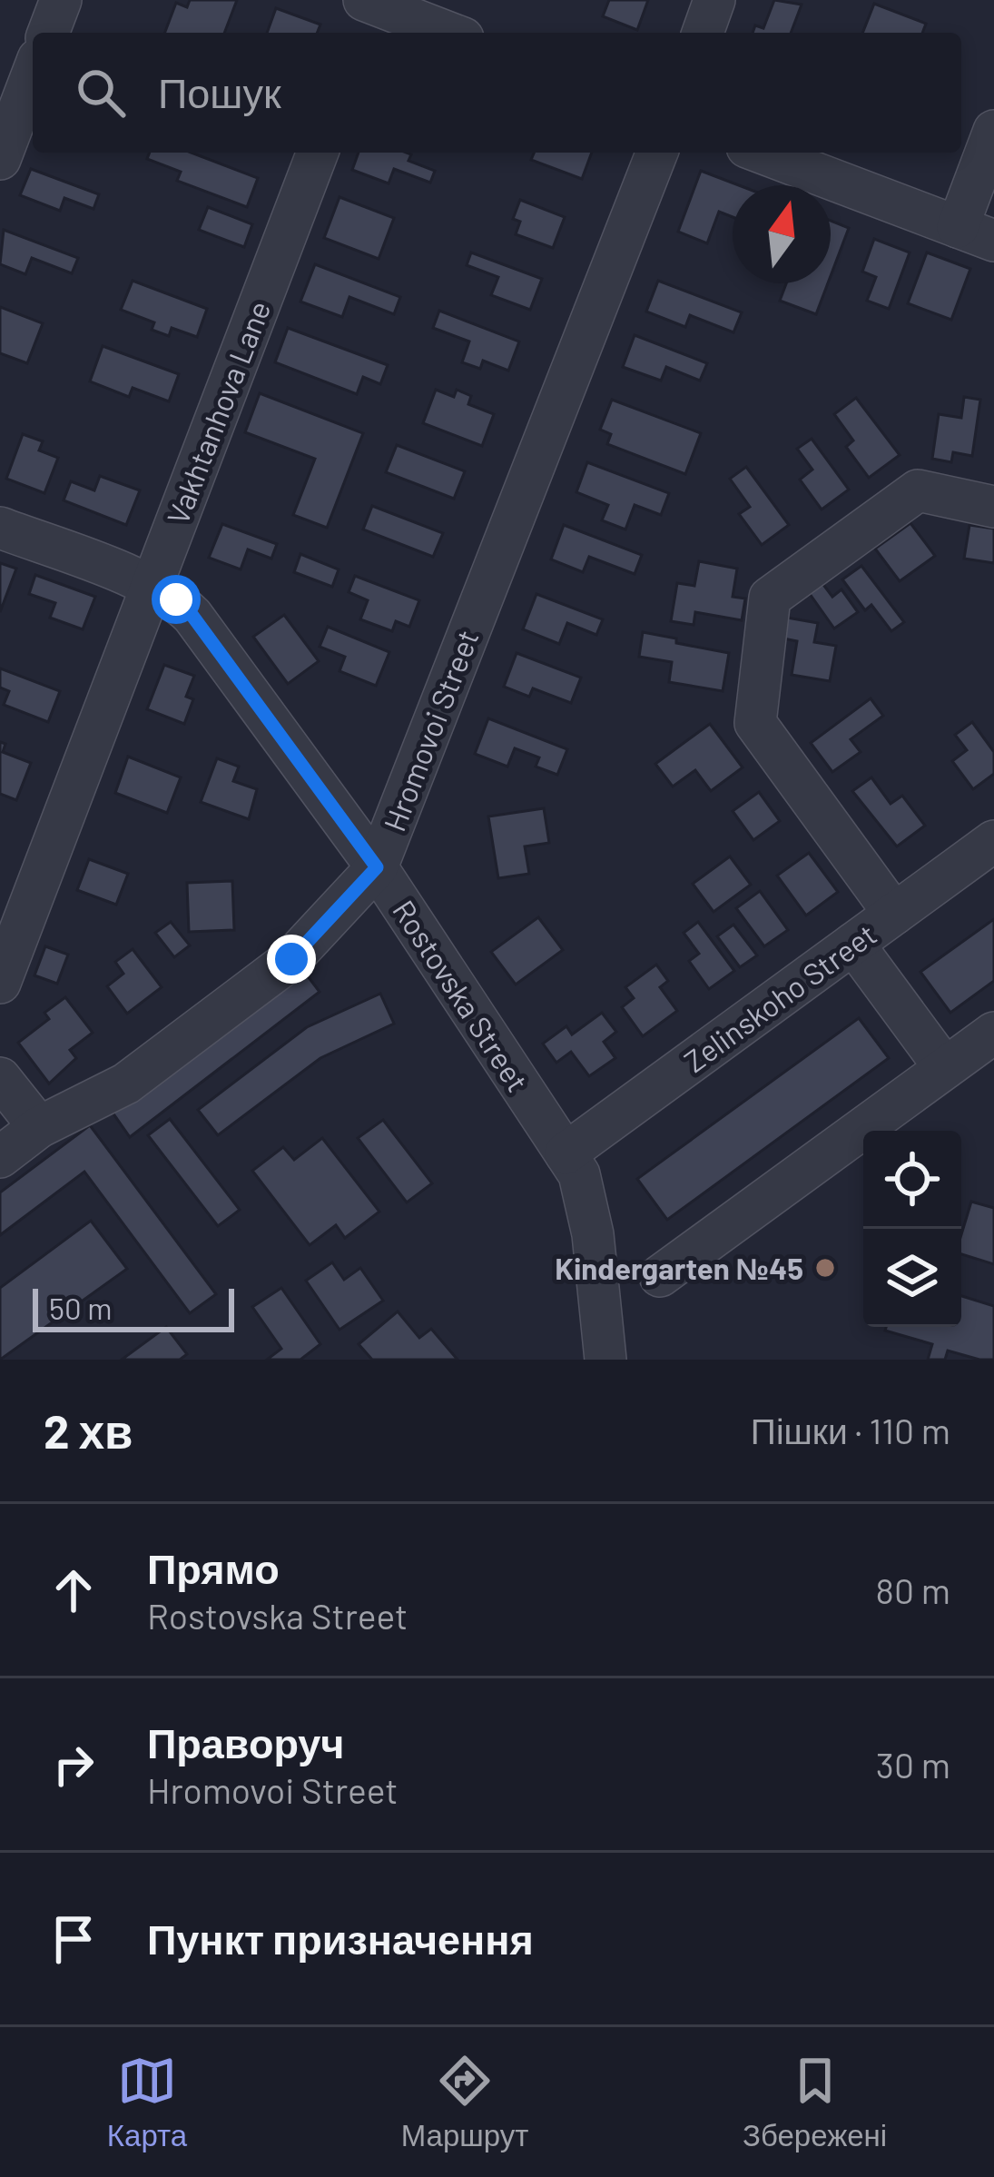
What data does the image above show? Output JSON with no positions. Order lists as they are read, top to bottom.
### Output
{
  "streets": {
    "street": [
      "Vakhtanhova Lane",
      "Hromovoi Street",
      "Rostovska Street",
      "Zelinskoho Street"
    ]
  },
  "crossings": [
    ["Vakhtanhova Lane", "Rostovska Street"],
    ["Hromovoi Street", "Rostovska Street"],
    ["Rostovska Street", "Zelinskoho Street"]
  ],
  "places": ["Kindergarten №45"],
  "scale_bar": "50 m",
  "north": "top",
  "page": {
    "search": "Пошук",
    "scale": "50 m",
    "heading": ["2 хв", "Пішки · 110 m"],
    "list": [
      ["Прямо", "Rostovska Street", "80 m"],
      ["Праворуч", "Hromovoi Street", "30 m"],
      "Пункт призначення"
    ],
    "nav": ["Карта", "Маршрут", "Збережені"]
  }
}
